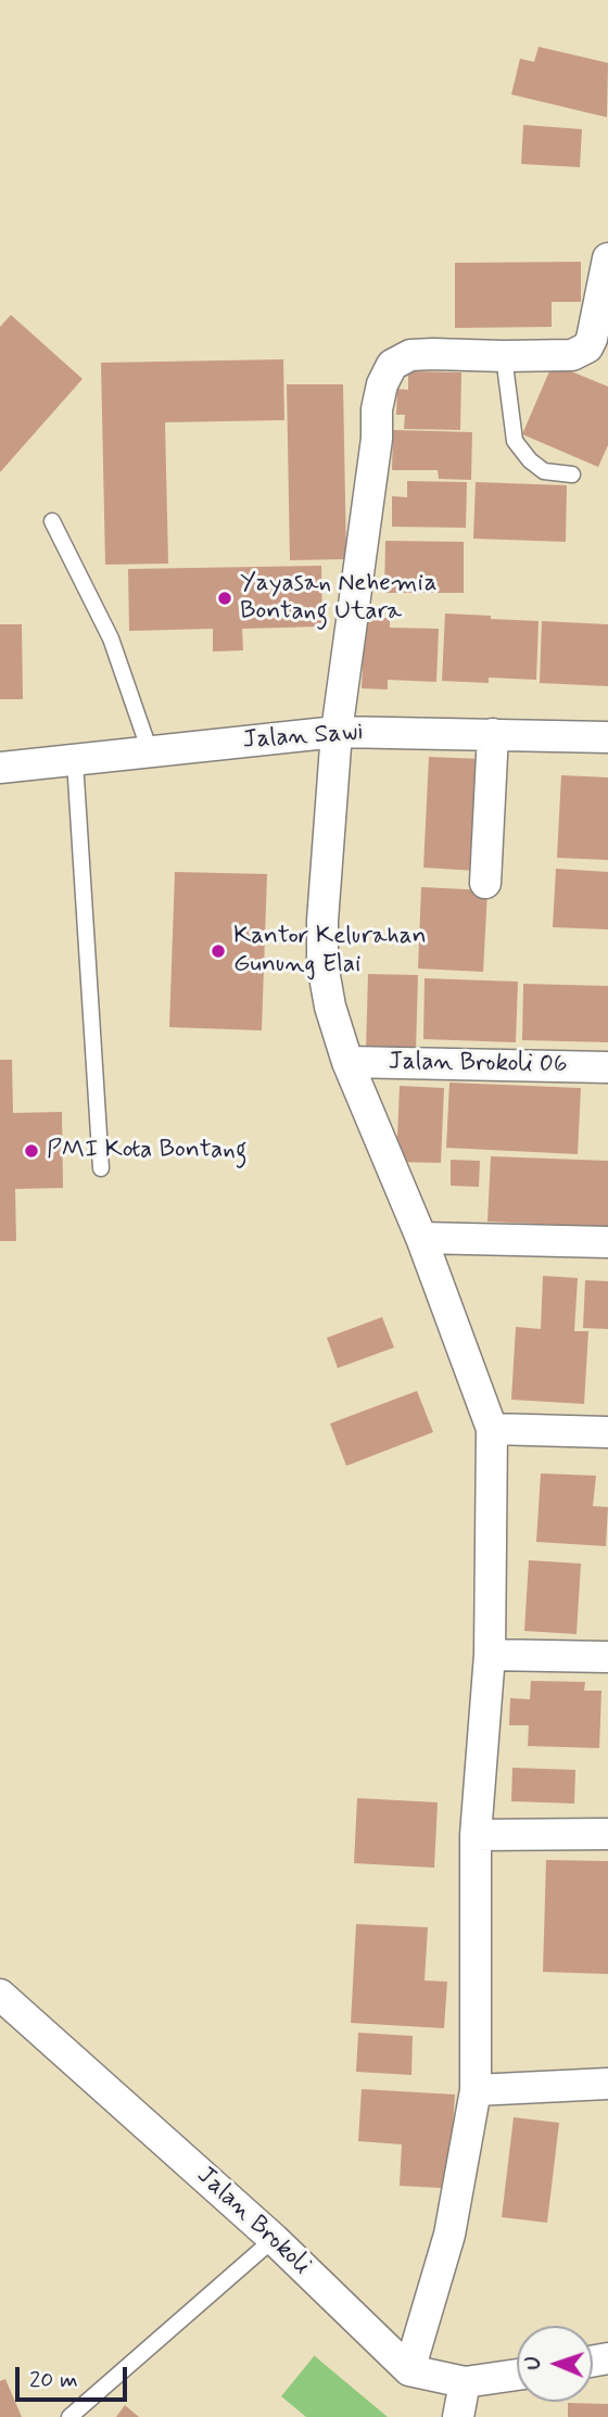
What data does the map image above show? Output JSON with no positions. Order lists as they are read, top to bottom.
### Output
{
  "streets": {
    "street": ["Jalan Sawi", "Jalan Brokoli 06", "Jalan Brokoli"]
  },
  "places": ["Yayasan Nehemia Bontang Utara", "Kantor Kelurahan Gunung Elai", "PMI Kota Bontang"],
  "scale_bar": "20 m",
  "north": "left"
}
